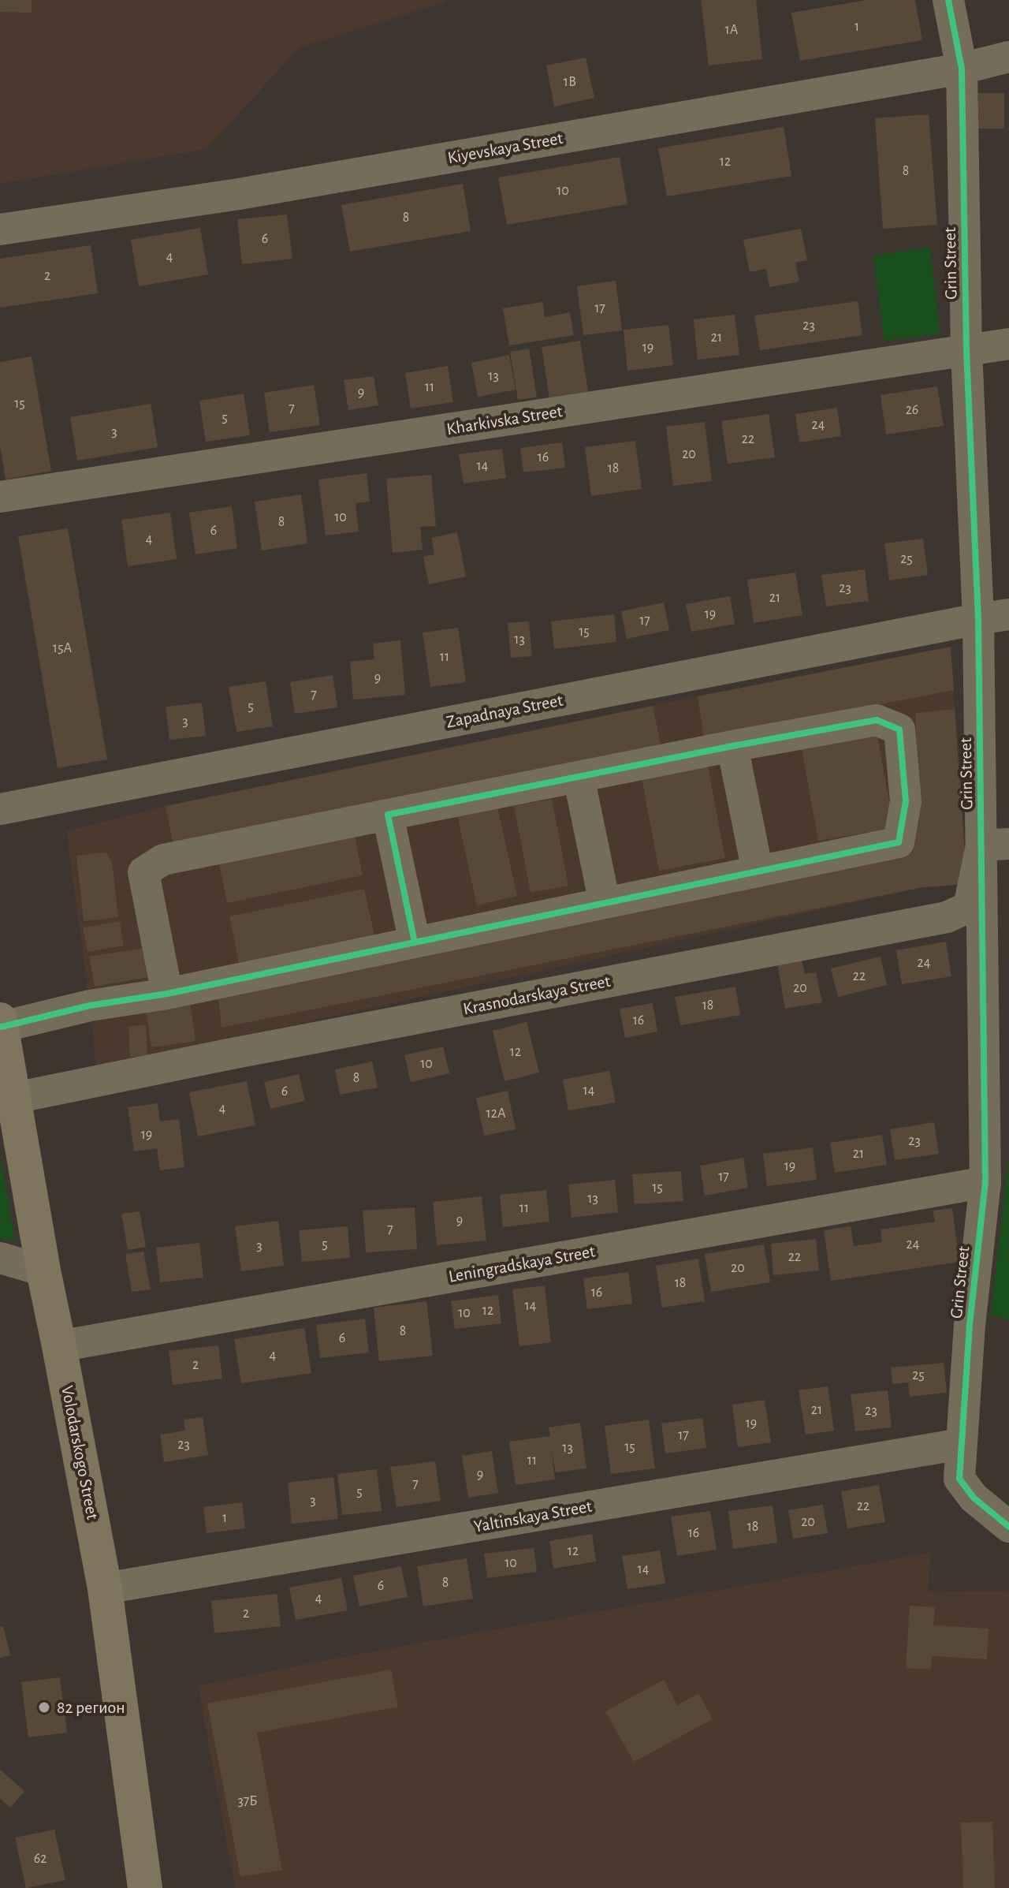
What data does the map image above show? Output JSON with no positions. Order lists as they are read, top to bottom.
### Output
{
  "streets": {
    "main road": ["Volodarskogo Street"],
    "street": [
      "Kiyevskaya Street",
      "Grin Street",
      "Kharkivska Street",
      "Zapadnaya Street",
      "Krasnodarskaya Street",
      "Leningradskaya Street",
      "Yaltinskaya Street"
    ]
  },
  "crossings": [
    ["Kiyevskaya Street", "Grin Street"],
    ["Grin Street", "Kharkivska Street"],
    ["Grin Street", "Zapadnaya Street"],
    ["Grin Street", "Krasnodarskaya Street"],
    ["Grin Street", "Leningradskaya Street"],
    ["Grin Street", "Yaltinskaya Street"],
    ["Krasnodarskaya Street", "Volodarskogo Street"],
    ["Leningradskaya Street", "Volodarskogo Street"],
    ["Volodarskogo Street", "Yaltinskaya Street"]
  ],
  "places": ["82 регион"],
  "house_numbers": [
    "1",
    "1А",
    "1В",
    "12",
    "8",
    "10",
    "8",
    "6",
    "4",
    "2",
    "17",
    "23",
    "21",
    "19",
    "13",
    "11",
    "9",
    "15",
    "7",
    "26",
    "5",
    "24",
    "3",
    "22",
    "20",
    "16",
    "14",
    "18",
    "10",
    "8",
    "6",
    "4",
    "25",
    "23",
    "21",
    "19",
    "17",
    "15",
    "13",
    "15А",
    "11",
    "9",
    "7",
    "5",
    "3",
    "24",
    "22",
    "20",
    "18",
    "16",
    "12",
    "10",
    "8",
    "14",
    "6",
    "4",
    "12А",
    "19",
    "23",
    "21",
    "19",
    "17",
    "15",
    "13",
    "11",
    "9",
    "7",
    "5",
    "24",
    "3",
    "22",
    "20",
    "18",
    "16",
    "14",
    "12",
    "10",
    "8",
    "6",
    "4",
    "2",
    "25",
    "21",
    "23",
    "19",
    "17",
    "23",
    "15",
    "13",
    "11",
    "9",
    "7",
    "5",
    "3",
    "22",
    "1",
    "20",
    "18",
    "16",
    "12",
    "10",
    "14",
    "8",
    "6",
    "4",
    "2",
    "37Б",
    "62"
  ]
}
